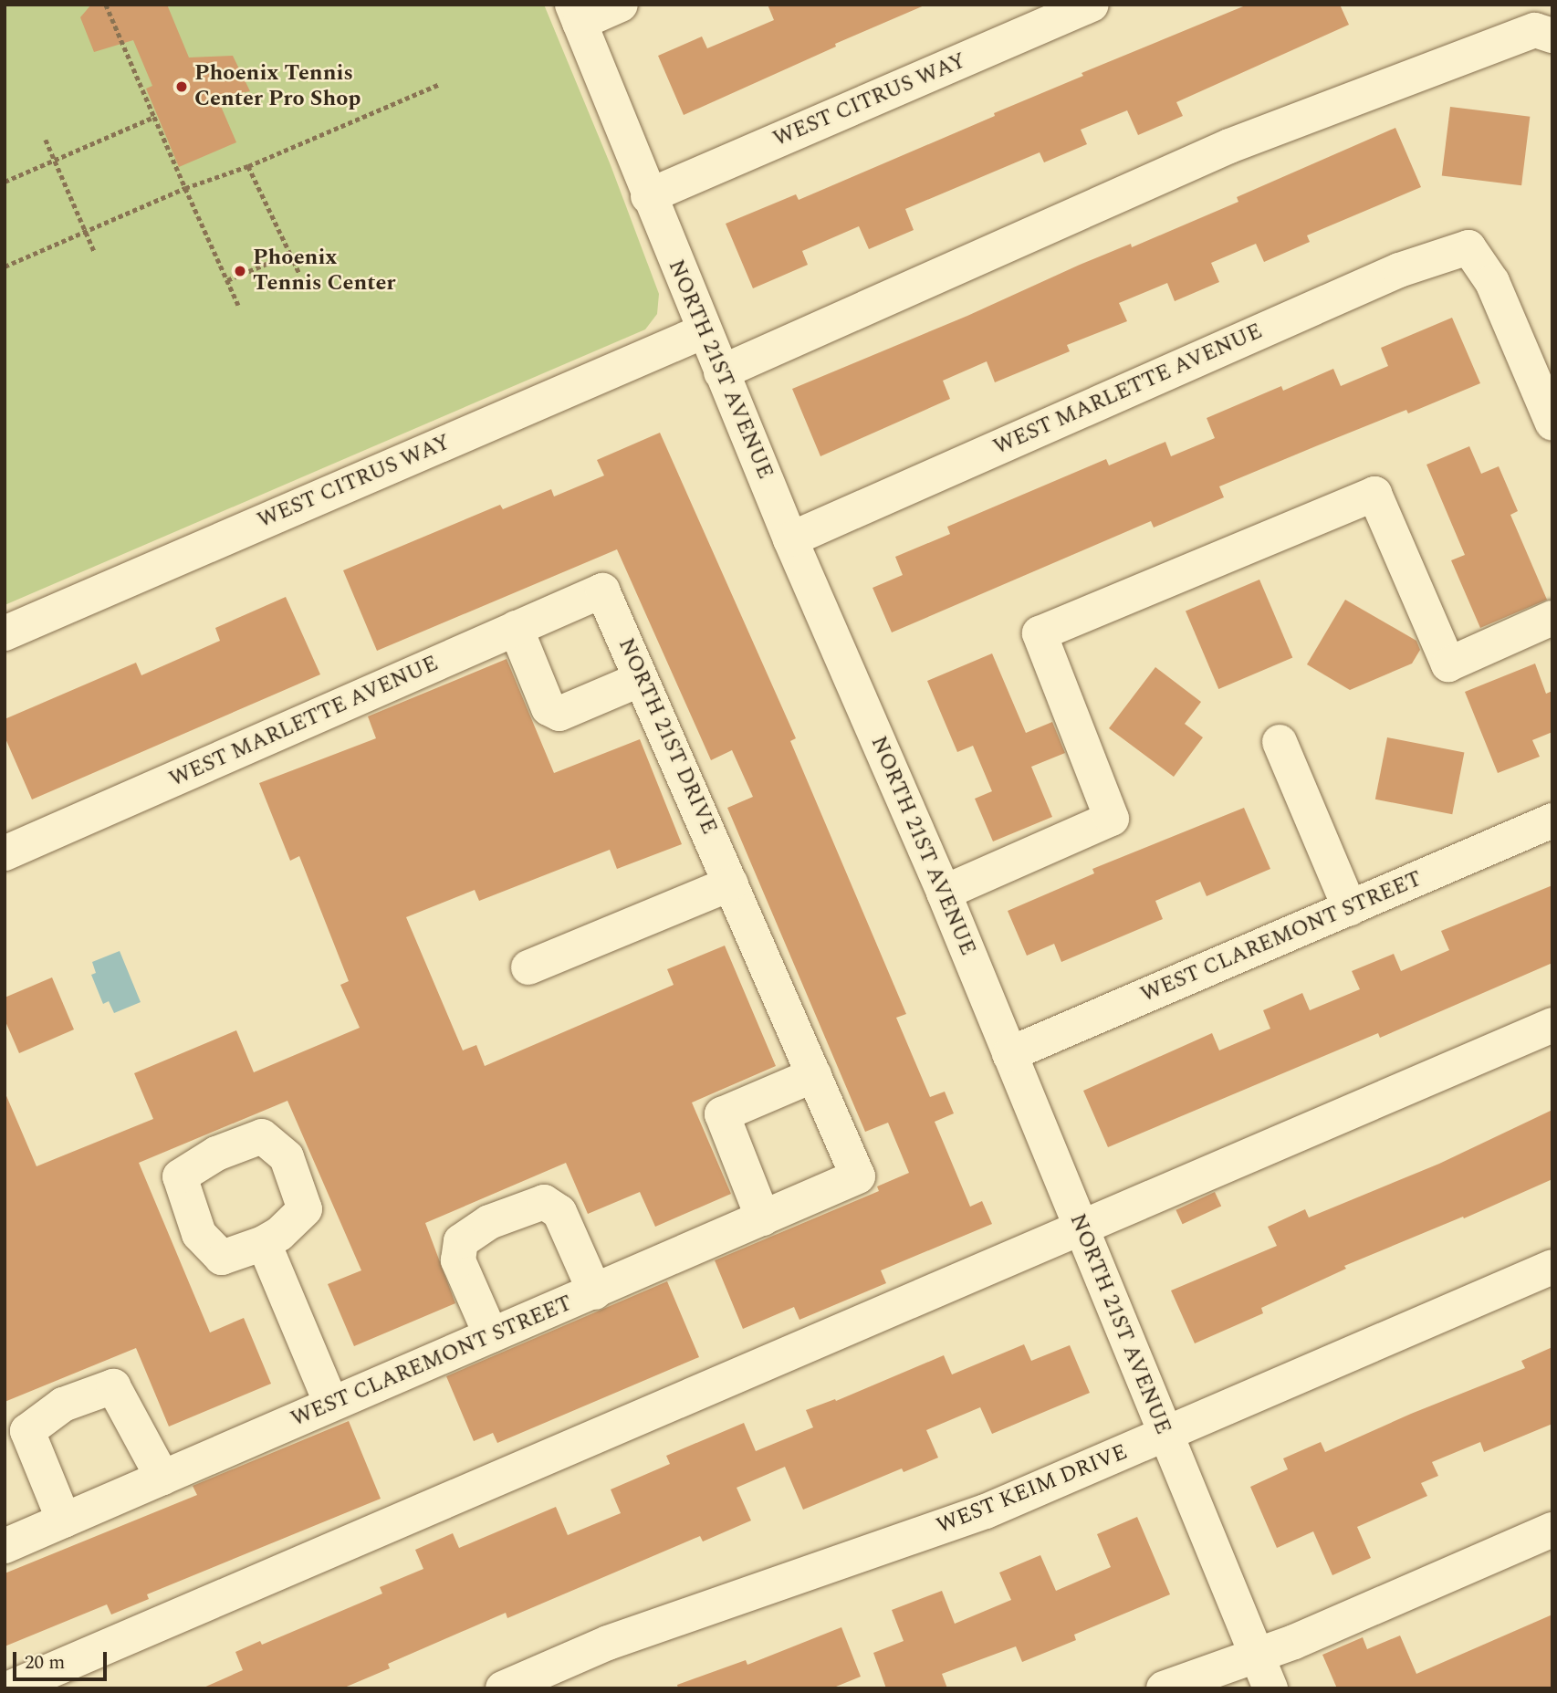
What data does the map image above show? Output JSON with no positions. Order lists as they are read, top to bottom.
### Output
{
  "streets": {
    "street": [
      "WEST CITRUS WAY",
      "NORTH 21ST AVENUE",
      "WEST MARLETTE AVENUE",
      "NORTH 21ST DRIVE",
      "WEST CLAREMONT STREET",
      "WEST KEIM DRIVE"
    ]
  },
  "crossings": [
    ["WEST CITRUS WAY", "NORTH 21ST AVENUE"],
    ["NORTH 21ST AVENUE", "WEST MARLETTE AVENUE"],
    ["NORTH 21ST AVENUE", "WEST CLAREMONT STREET"],
    ["NORTH 21ST AVENUE", "WEST KEIM DRIVE"],
    ["WEST MARLETTE AVENUE", "NORTH 21ST DRIVE"],
    ["NORTH 21ST DRIVE", "WEST CLAREMONT STREET"]
  ],
  "places": ["Phoenix Tennis Center Pro Shop", "Phoenix Tennis Center"],
  "scale_bar": "20 m"
}
